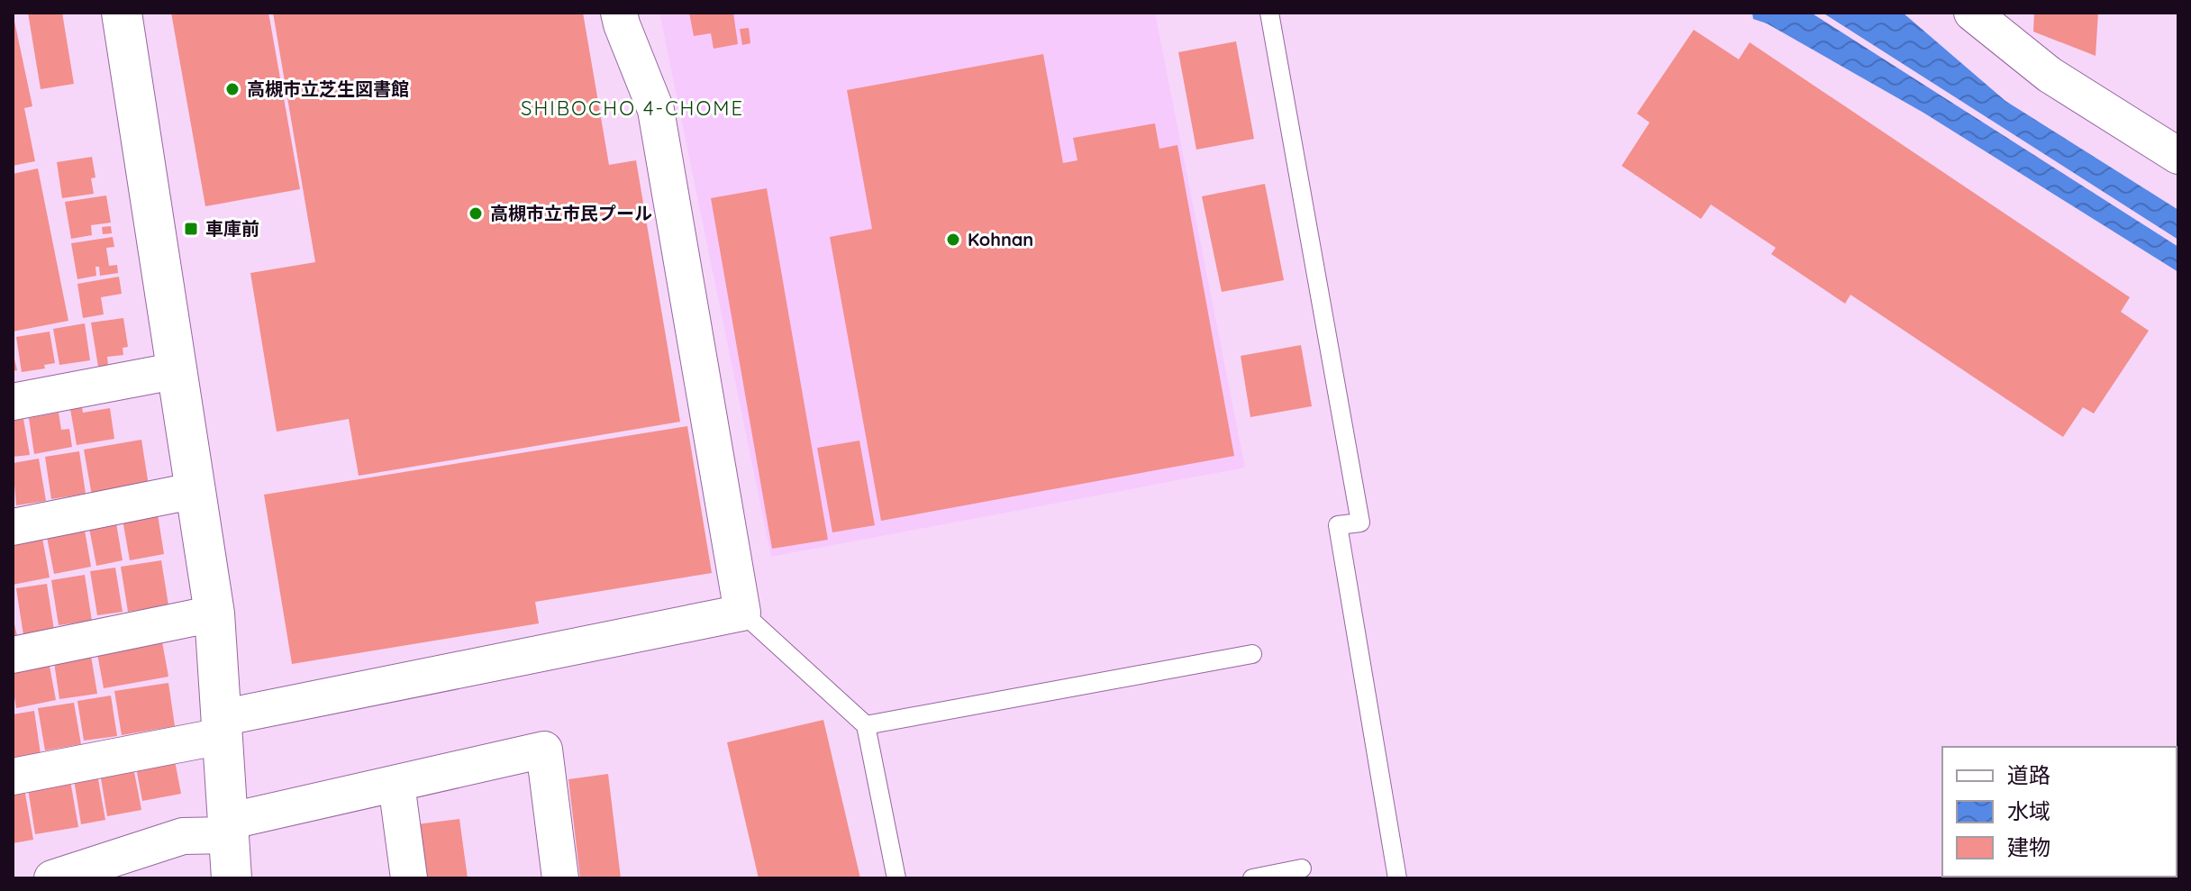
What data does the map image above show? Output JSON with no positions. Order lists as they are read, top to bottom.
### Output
{
  "districts": ["SHIBOCHO 4-CHOME"],
  "places": {
    "other": ["高槻市立芝生図書館", "高槻市立市民プール", "Kohnan"],
    "transit": ["車庫前"]
  },
  "legend": ["道路", "水域", "建物"]
}
